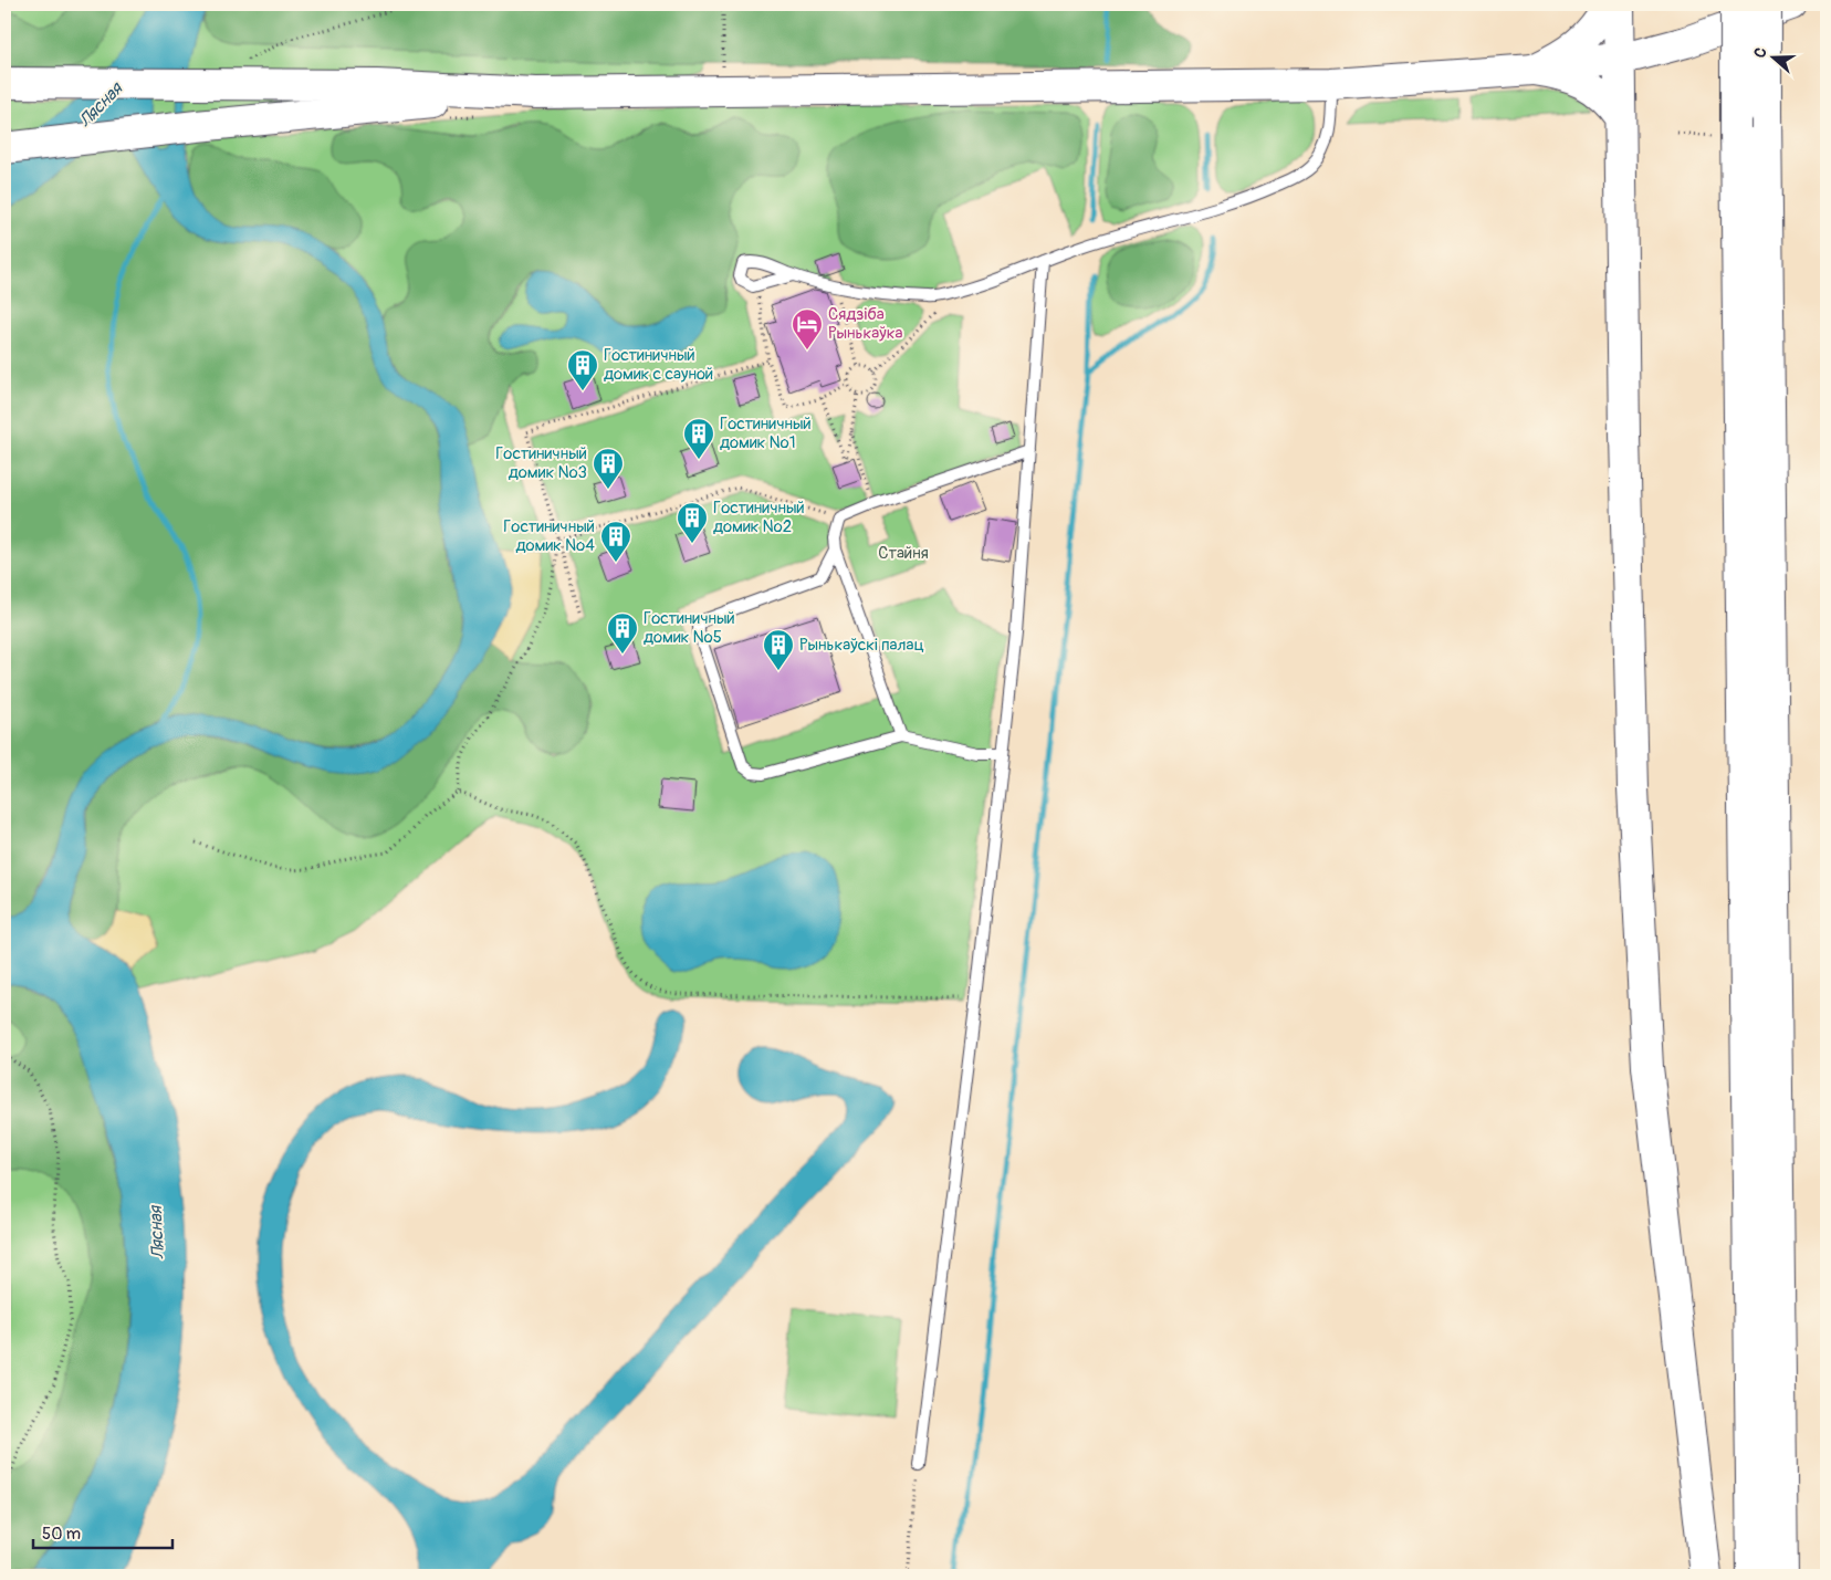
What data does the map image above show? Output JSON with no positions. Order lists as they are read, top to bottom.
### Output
{
  "water": ["Лясная"],
  "parks": ["Стайня"],
  "places": {
    "hotel": ["Сядзіба Рынькаўка"],
    "building": [
      "Гостиничный домик с сауной",
      "Гостиничный домик №1",
      "Гостиничный домик №3",
      "Гостиничный домик №2",
      "Гостиничный домик №4",
      "Гостиничный домик №5",
      "Рынькаўскi палац"
    ]
  },
  "scale_bar": "50 m",
  "north": "left"
}
